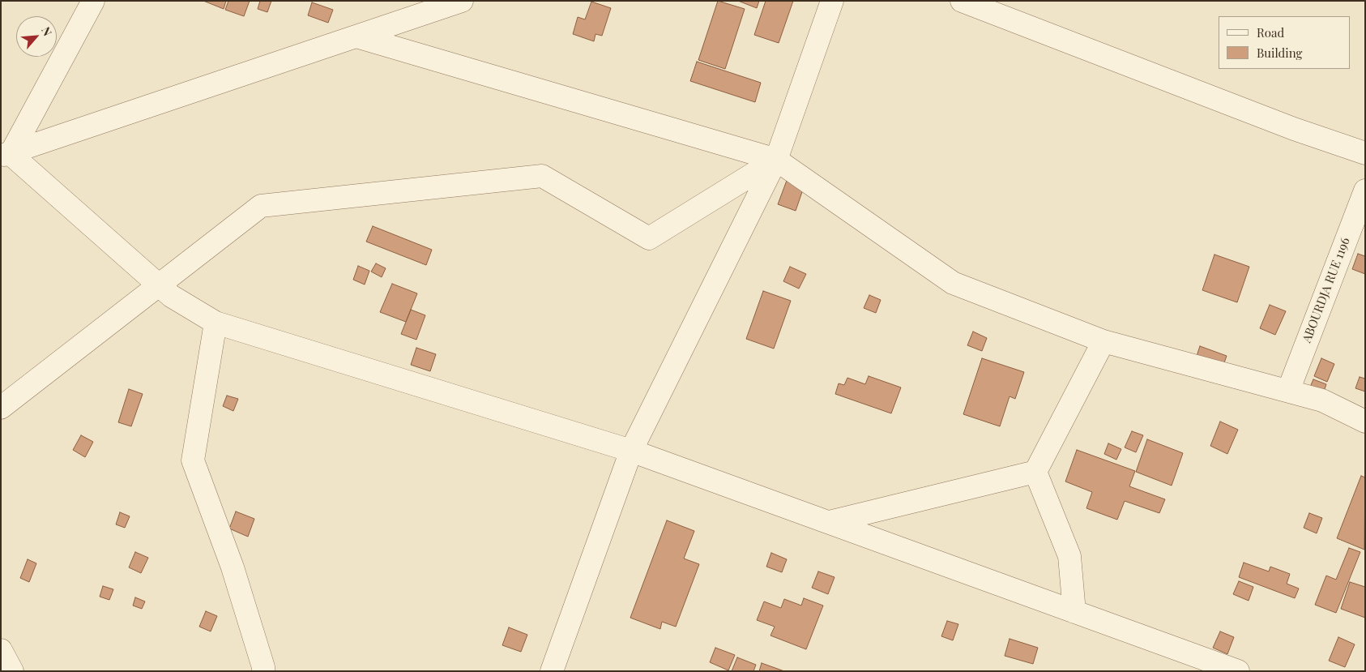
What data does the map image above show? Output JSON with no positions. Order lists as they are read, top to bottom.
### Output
{
  "streets": {
    "street": ["ABOURDJA RUE 1196"]
  },
  "legend": ["Road", "Building"],
  "north": "top right"
}
